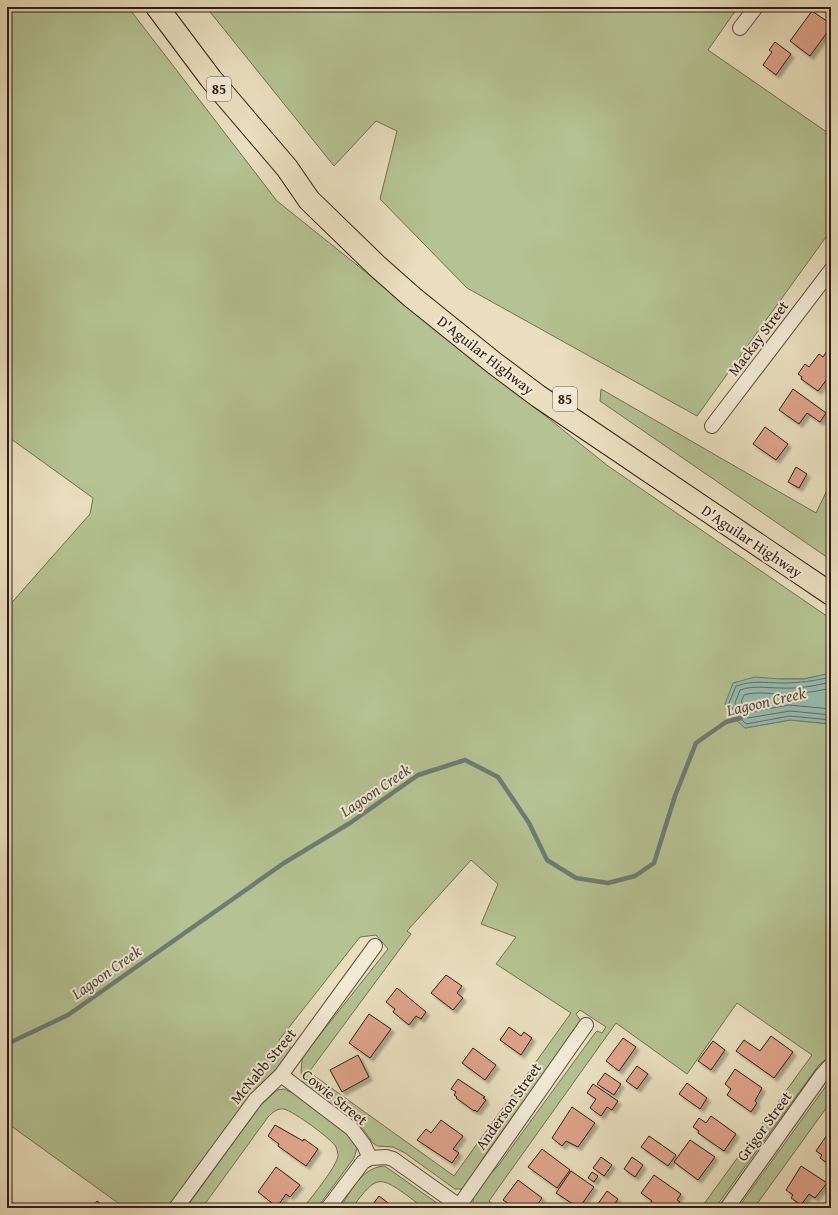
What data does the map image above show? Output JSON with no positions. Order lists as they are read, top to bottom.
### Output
{
  "streets": {
    "highway": ["85", "D'Aguilar Highway"],
    "street": [
      "Mackay Street",
      "McNabb Street",
      "Cowie Street",
      "Anderson Street",
      "Grigor Street"
    ]
  },
  "crossings": [
    ["McNabb Street", "Cowie Street"]
  ],
  "water": ["Lagoon Creek"]
}
